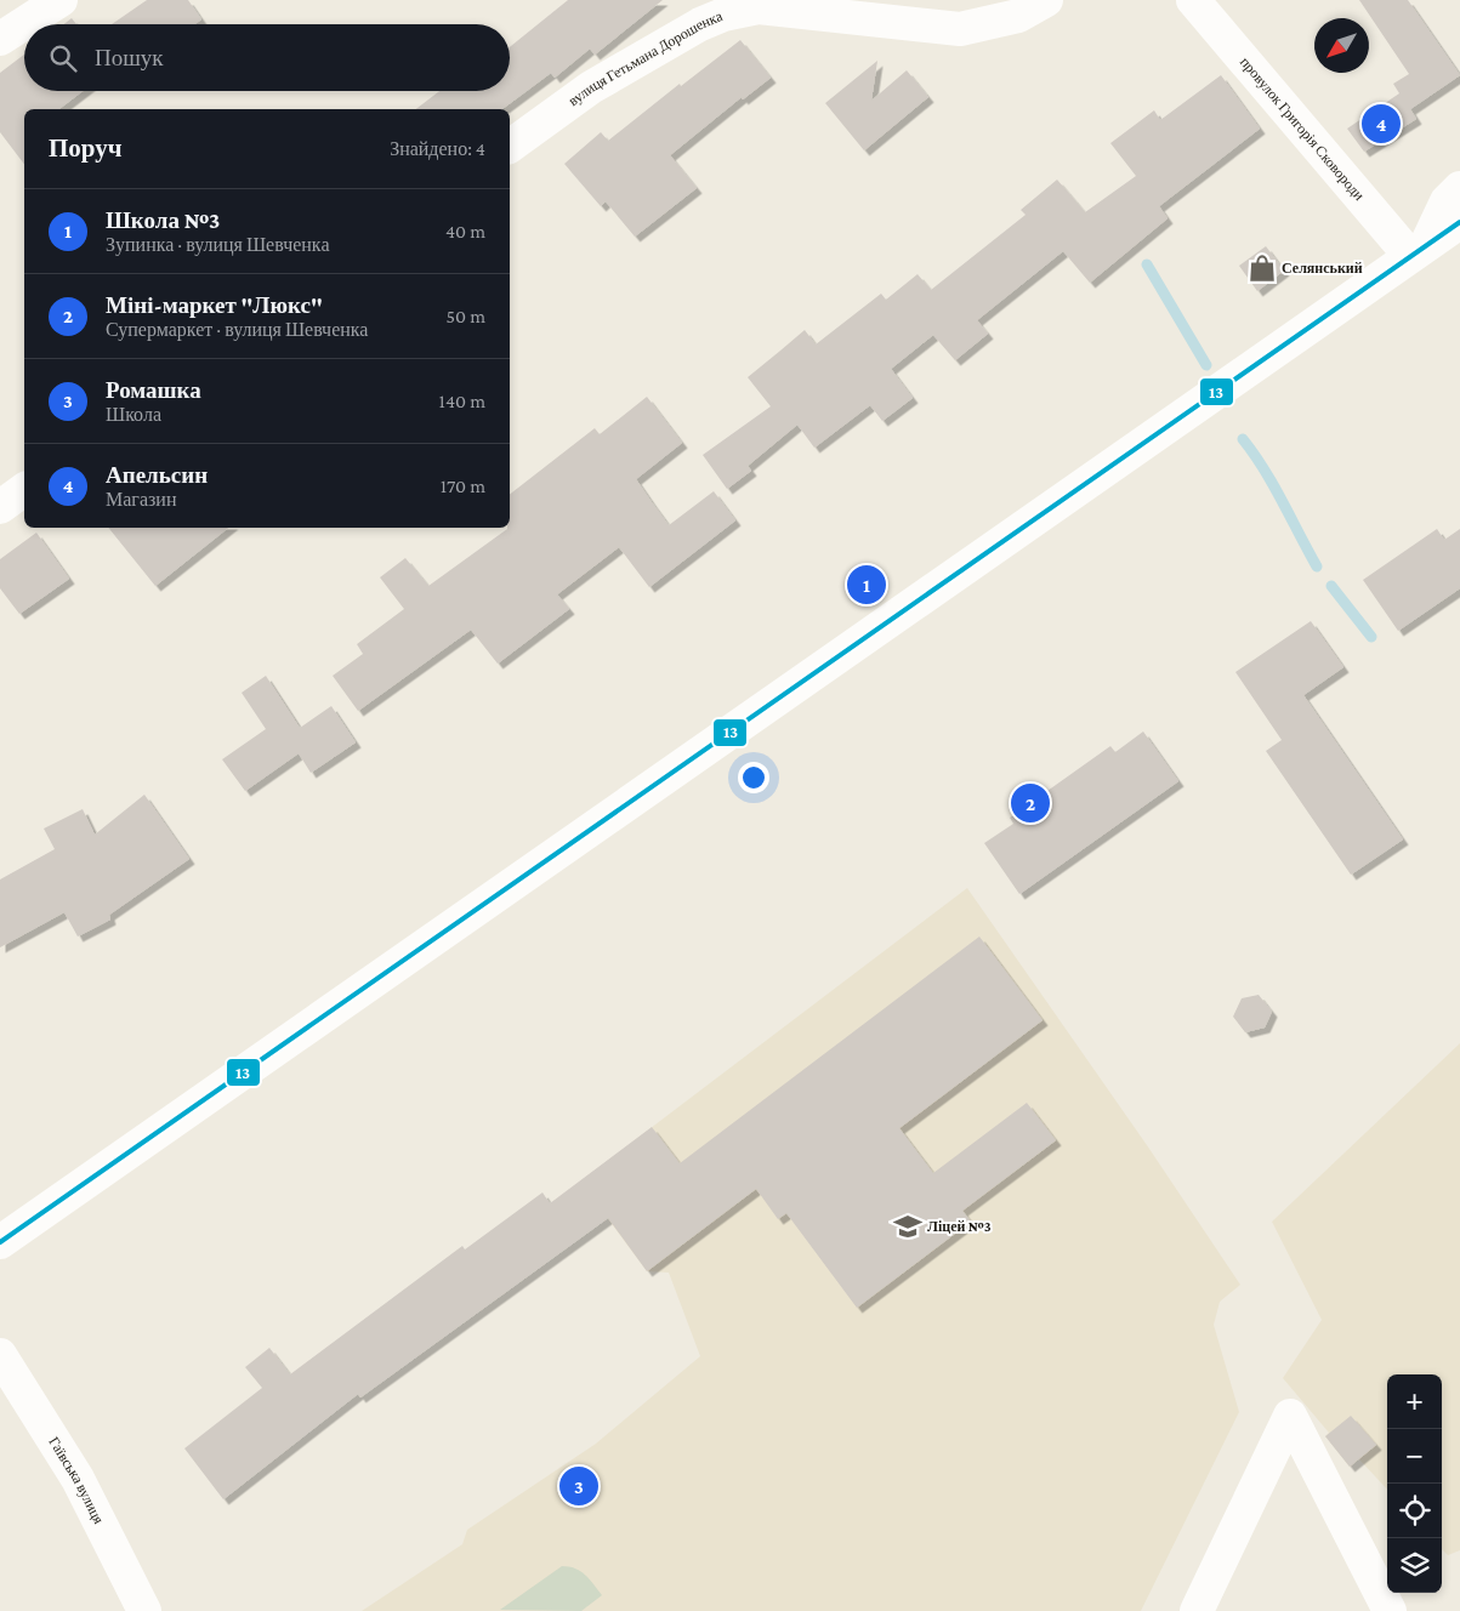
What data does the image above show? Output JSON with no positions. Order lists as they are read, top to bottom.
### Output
{
  "streets": {
    "main road": ["вулиця Гетьмана Дорошенка", "провулок Григорія Сковороди", "Гаївська вулиця"]
  },
  "places": {
    "shop": ["Селянський"],
    "school or university": ["Ліцей №3"]
  },
  "lines": ["transit line 13"],
  "north": "bottom left",
  "page": {
    "search": "Пошук",
    "pins": [
      "4",
      "1",
      "2",
      "3"
    ],
    "heading": ["Поруч", "Знайдено: 4"],
    "list": [
      {
        "mark": "1",
        "name": "Школа №3",
        "note": "Зупинка · вулиця Шевченка",
        "value": "40 m"
      },
      {
        "mark": "2",
        "name": "Міні-маркет \"Люкс\"",
        "note": "Супермаркет · вулиця Шевченка",
        "value": "50 m"
      },
      {
        "mark": "3",
        "name": "Ромашка",
        "note": "Школа",
        "value": "140 m"
      },
      {
        "mark": "4",
        "name": "Апельсин",
        "note": "Магазин",
        "value": "170 m"
      }
    ],
    "map_buttons": ["+", "−"]
  }
}
